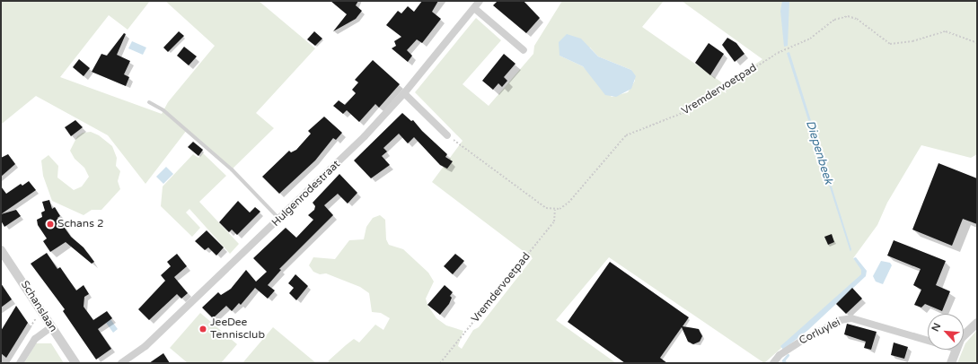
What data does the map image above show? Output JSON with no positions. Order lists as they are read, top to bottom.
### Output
{
  "streets": {
    "street": ["Hulgenrodestraat", "Schanslaan", "Corluylei"],
    "path": ["Vremdervoetpad"]
  },
  "water": ["Diepenbeek"],
  "places": ["Schans 2", "JeeDee Tennisclub"],
  "north": "top left"
}
